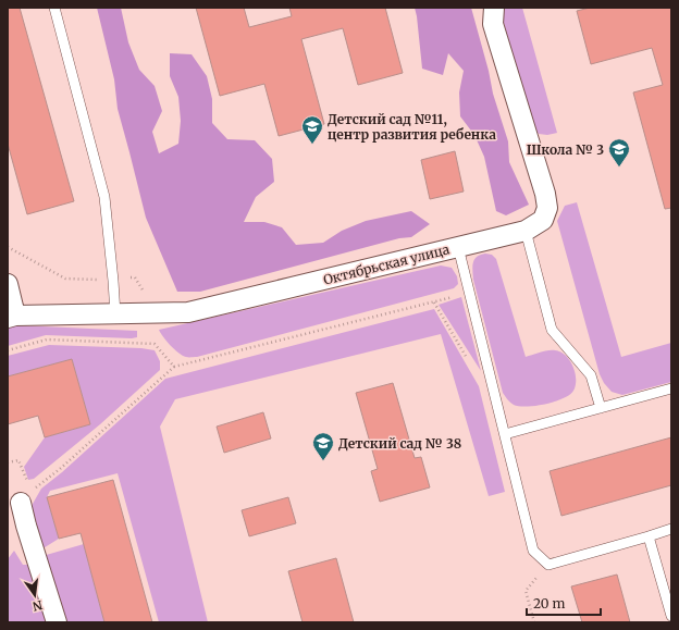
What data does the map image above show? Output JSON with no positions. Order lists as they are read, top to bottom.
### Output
{
  "streets": {
    "street": ["Октябрьская улица"]
  },
  "places": {
    "school or university": ["Детский сад №11, центр развития ребенка", "Школа № 3", "Детский сад № 38"]
  },
  "scale_bar": "20 m",
  "north": "bottom"
}
